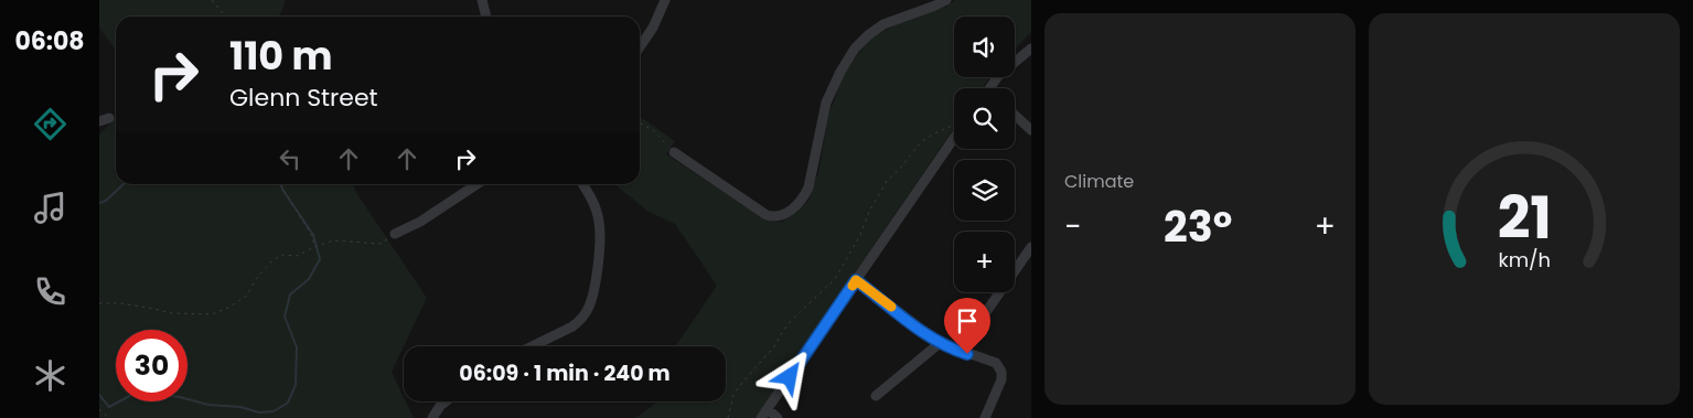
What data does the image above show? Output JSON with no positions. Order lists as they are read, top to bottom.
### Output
{
  "page": {
    "tabs": "06:08",
    "tile": "Climate",
    "map_buttons": "+",
    "turn": ["110 m", "Glenn Street"],
    "heat": ["−", "23°", "+"],
    "limit": "30",
    "trip": "06:09 · 1 min · 240 m",
    "gauge": ["21", "km/h"]
  }
}
